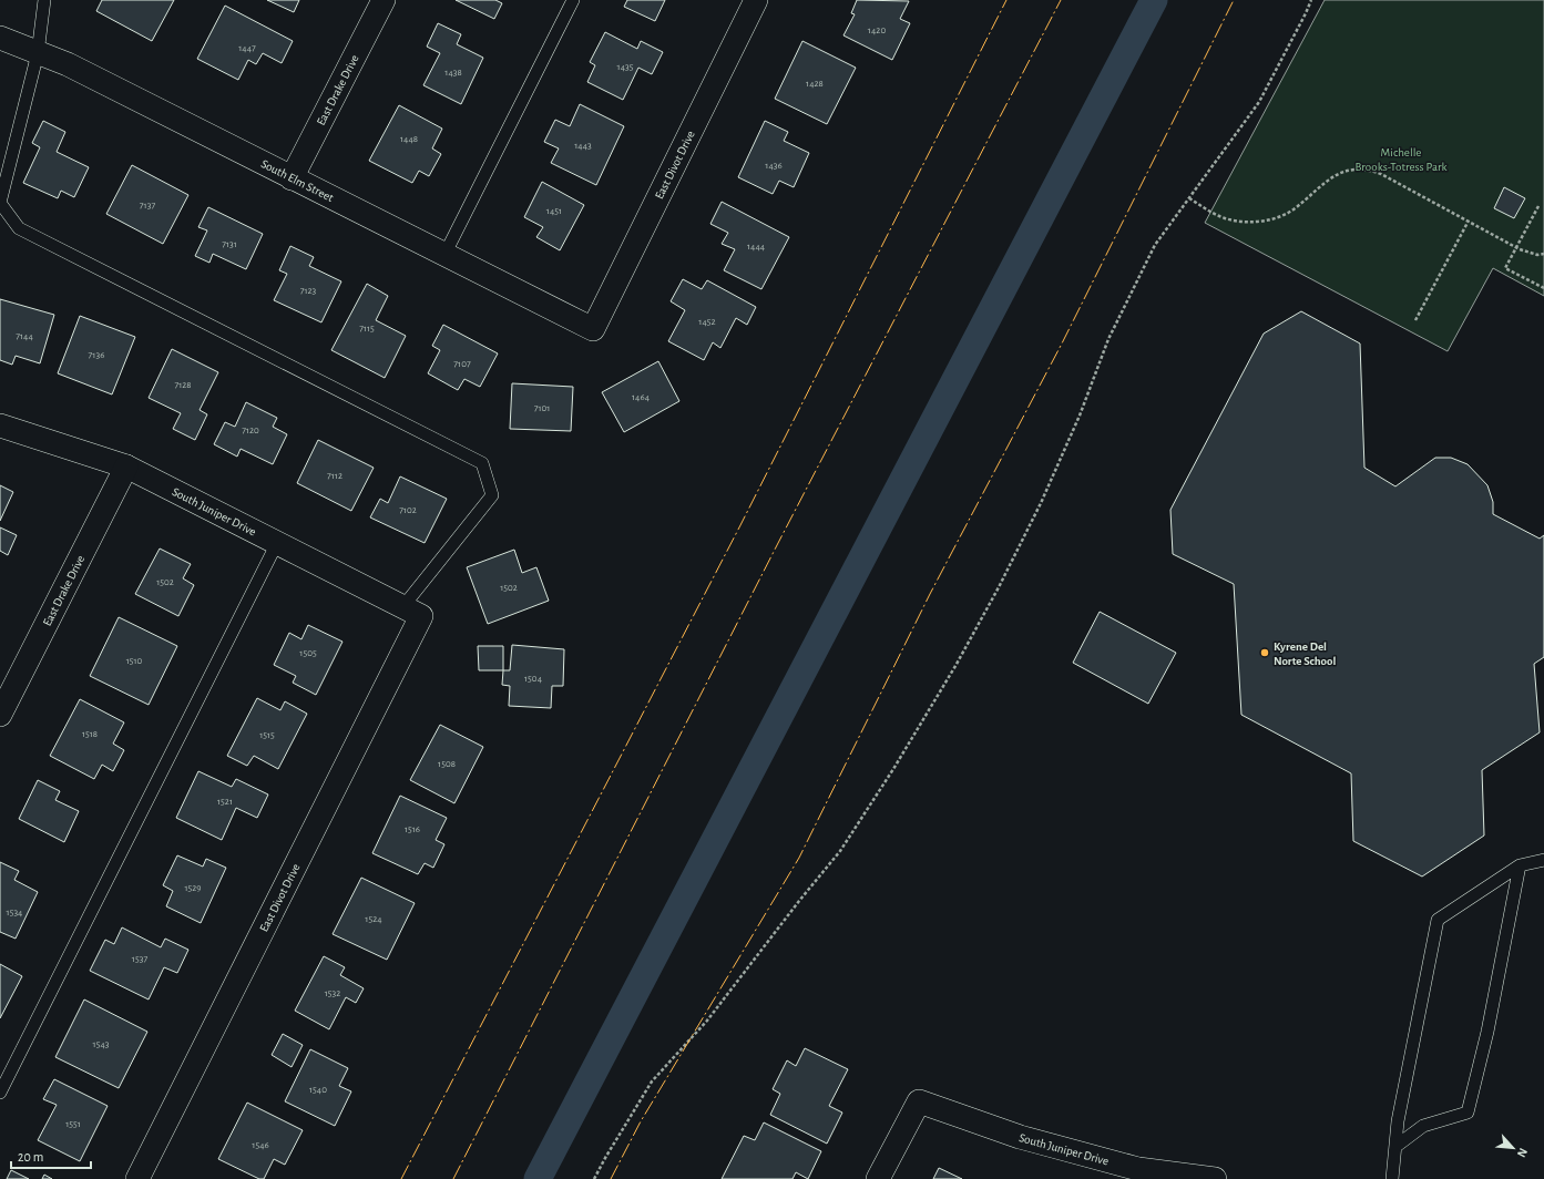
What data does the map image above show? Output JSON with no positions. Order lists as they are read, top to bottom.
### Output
{
  "streets": {
    "street": [
      "East Drake Drive",
      "East Divot Drive",
      "South Elm Street",
      "South Juniper Drive"
    ]
  },
  "crossings": [
    ["East Drake Drive", "South Elm Street"],
    ["East Drake Drive", "South Juniper Drive"],
    ["East Divot Drive", "South Elm Street"],
    ["East Divot Drive", "South Juniper Drive"]
  ],
  "parks": ["Michelle Brooks-Totress Park"],
  "places": ["Kyrene Del Norte School"],
  "house_numbers": [
    "1420",
    "1447",
    "1435",
    "1438",
    "1428",
    "1448",
    "1443",
    "1436",
    "7137",
    "1451",
    "7131",
    "1444",
    "7123",
    "1452",
    "7115",
    "7144",
    "7136",
    "7107",
    "7128",
    "1464",
    "7101",
    "7120",
    "7112",
    "7102",
    "1502",
    "1502",
    "1505",
    "1510",
    "1504",
    "1518",
    "1515",
    "1508",
    "1521",
    "1516",
    "1529",
    "1534",
    "1524",
    "1537",
    "1532",
    "1543",
    "1540",
    "1551",
    "1546"
  ],
  "scale_bar": "20 m",
  "north": "bottom right"
}
